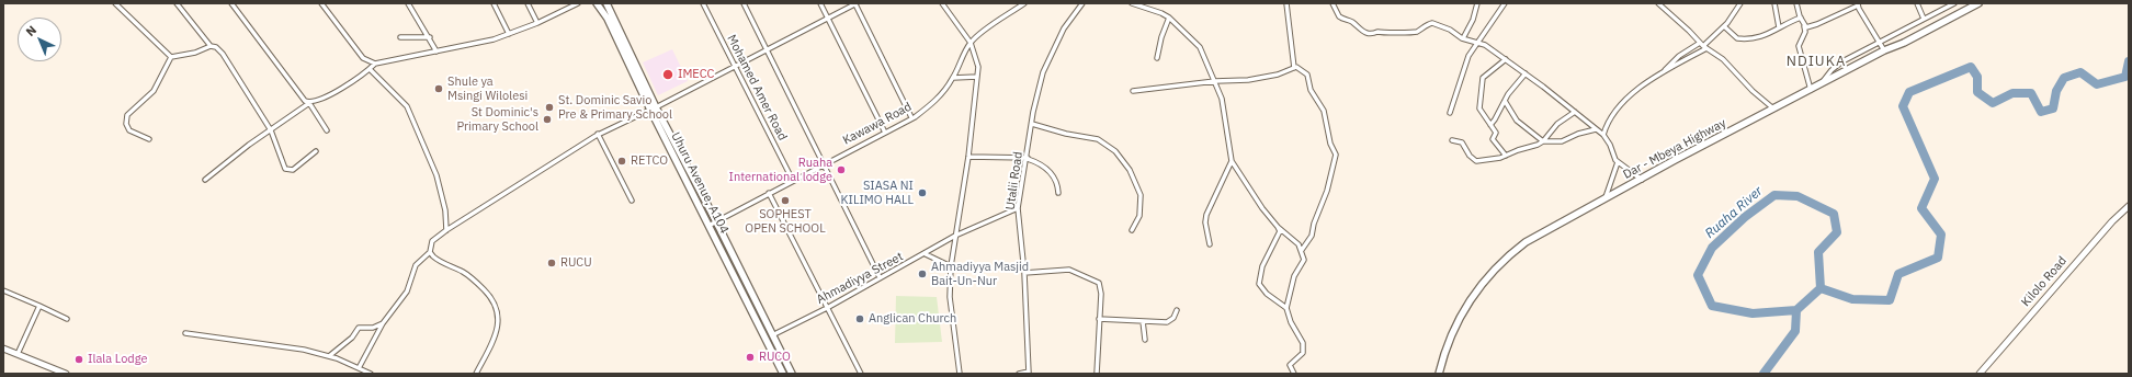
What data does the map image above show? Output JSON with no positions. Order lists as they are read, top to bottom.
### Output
{
  "streets": {
    "highway": ["Dar - Mbeya Highway", "Uhuru Avenue, A104"],
    "main road": ["Kilolo Road"],
    "street": [
      "Mohamed Amer Road",
      "Kawawa Road",
      "Utalii Road",
      "Ahmadiyya Street"
    ]
  },
  "crossings": [
    ["Mohamed Amer Road", "Kawawa Road"],
    ["Kawawa Road", "Uhuru Avenue, A104"],
    ["Utalii Road", "Ahmadiyya Street"],
    ["Uhuru Avenue, A104", "Ahmadiyya Street"]
  ],
  "districts": ["NDIUKA"],
  "water": ["Ruaha River"],
  "places": [
    "IMECC",
    "Shule ya Msingi Wilolesi",
    "St. Dominic Savio Pre & Primary School",
    "St Dominic's Primary School",
    "RETCO",
    "Ruaha International lodge",
    "SIASA NI KILIMO HALL",
    "SOPHEST OPEN SCHOOL",
    "RUCU",
    "Ahmadiyya Masjid Bait-Un-Nur",
    "Anglican Church",
    "RUCO",
    "Ilala Lodge"
  ],
  "north": "top left"
}
